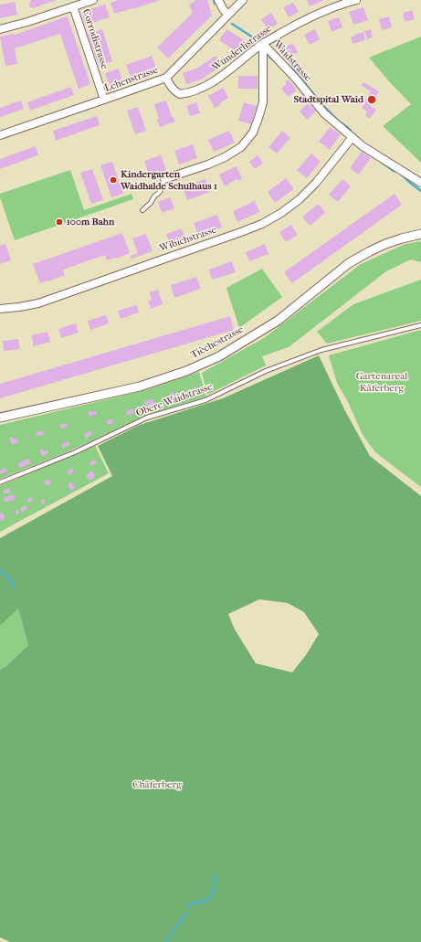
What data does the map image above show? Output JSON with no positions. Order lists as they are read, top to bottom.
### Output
{
  "streets": {
    "street": [
      "Corrodistrasse",
      "Wunderlistrasse",
      "Waidstrasse",
      "Lehenstrasse",
      "Wibichstrasse",
      "Tièchestrasse"
    ],
    "lane": ["Obere Waidstrasse"]
  },
  "crossings": [
    ["Corrodistrasse", "Lehenstrasse"],
    ["Wunderlistrasse", "Waidstrasse"],
    ["Wunderlistrasse", "Lehenstrasse"],
    ["Waidstrasse", "Wibichstrasse"]
  ],
  "parks": ["Gartenareal Käferberg", "Chäferberg"],
  "places": ["Stadtspital Waid", "Kindergarten Waidhalde Schulhaus 1", "100m Bahn"]
}
